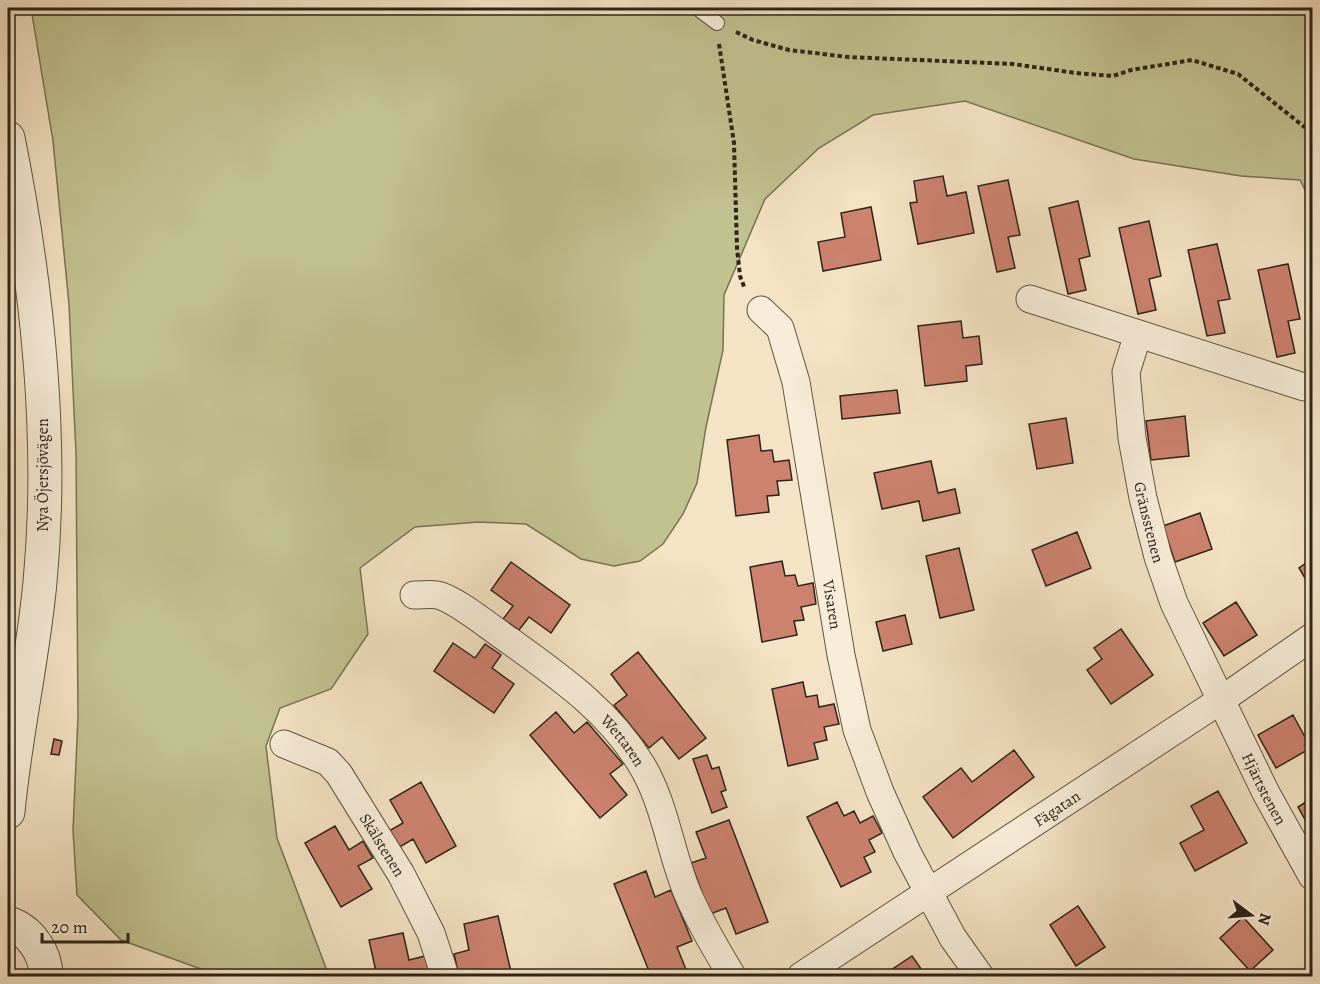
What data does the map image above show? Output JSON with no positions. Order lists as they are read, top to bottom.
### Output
{
  "streets": {
    "street": [
      "Nya Öjersjövägen",
      "Gränsstenen",
      "Visaren",
      "Wettaren",
      "Hjärtstenen",
      "Fägatan",
      "Skälstenen"
    ]
  },
  "crossings": [
    ["Gränsstenen", "Hjärtstenen"],
    ["Gränsstenen", "Fägatan"],
    ["Visaren", "Fägatan"],
    ["Hjärtstenen", "Fägatan"]
  ],
  "scale_bar": "20 m",
  "north": "right"
}
